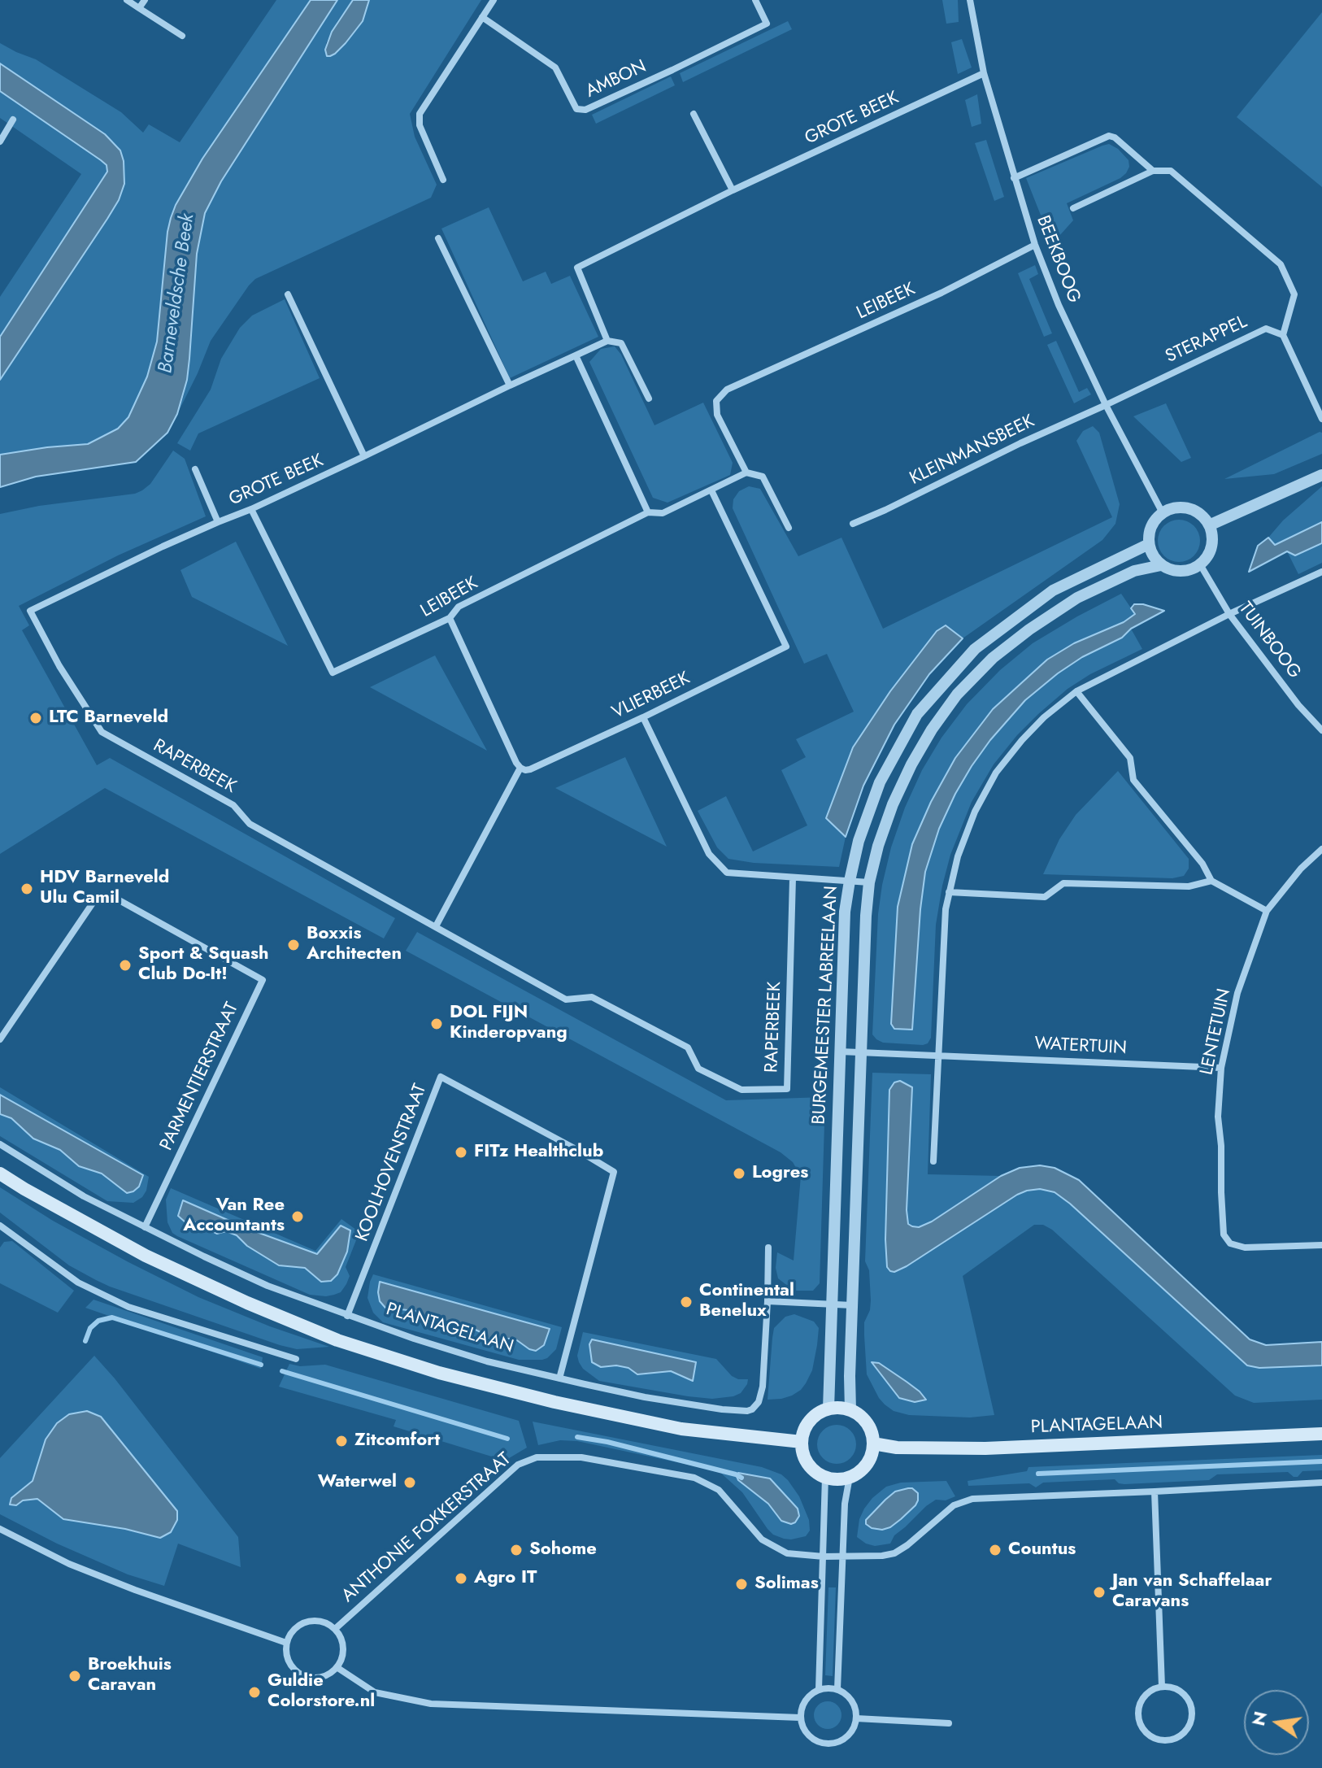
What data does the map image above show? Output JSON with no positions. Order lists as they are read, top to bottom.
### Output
{
  "streets": {
    "main road": ["PLANTAGELAAN"],
    "street": [
      "AMBON",
      "GROTE BEEK",
      "BEEKBOOG",
      "LEIBEEK",
      "STERAPPEL",
      "KLEINMANSBEEK",
      "TUINBOOG",
      "VLIERBEEK",
      "RAPERBEEK",
      "BURGEMEESTER LABREELAAN",
      "LENTETUIN",
      "WATERTUIN",
      "PARMENTIERSTRAAT",
      "KOOLHOVENSTRAAT",
      "ANTHONIE FOKKERSTRAAT"
    ]
  },
  "crossings": [
    ["GROTE BEEK", "BEEKBOOG"],
    ["GROTE BEEK", "LEIBEEK"],
    ["GROTE BEEK", "RAPERBEEK"],
    ["BEEKBOOG", "LEIBEEK"],
    ["BEEKBOOG", "STERAPPEL"],
    ["BEEKBOOG", "KLEINMANSBEEK"],
    ["BEEKBOOG", "TUINBOOG"],
    ["BEEKBOOG", "BURGEMEESTER LABREELAAN"],
    ["LEIBEEK", "VLIERBEEK"],
    ["STERAPPEL", "KLEINMANSBEEK"],
    ["TUINBOOG", "BURGEMEESTER LABREELAAN"],
    ["BURGEMEESTER LABREELAAN", "WATERTUIN"],
    ["BURGEMEESTER LABREELAAN", "PLANTAGELAAN"],
    ["LENTETUIN", "WATERTUIN"],
    ["PARMENTIERSTRAAT", "PLANTAGELAAN"],
    ["KOOLHOVENSTRAAT", "PLANTAGELAAN"]
  ],
  "water": ["Barneveldsche Beek"],
  "places": [
    "LTC Barneveld",
    "HDV Barneveld Ulu Camil",
    "Boxxis Architecten",
    "Sport & Squash Club Do-It!",
    "DOL FIJN Kinderopvang",
    "FITz Healthclub",
    "Logres",
    "Van Ree Accountants",
    "Continental Benelux",
    "Zitcomfort",
    "Waterwel",
    "Sohome",
    "Countus",
    "Agro IT",
    "Solimas",
    "Jan van Schaffelaar Caravans",
    "Broekhuis Caravan",
    "Guldie Colorstore.nl"
  ],
  "north": "left"
}
